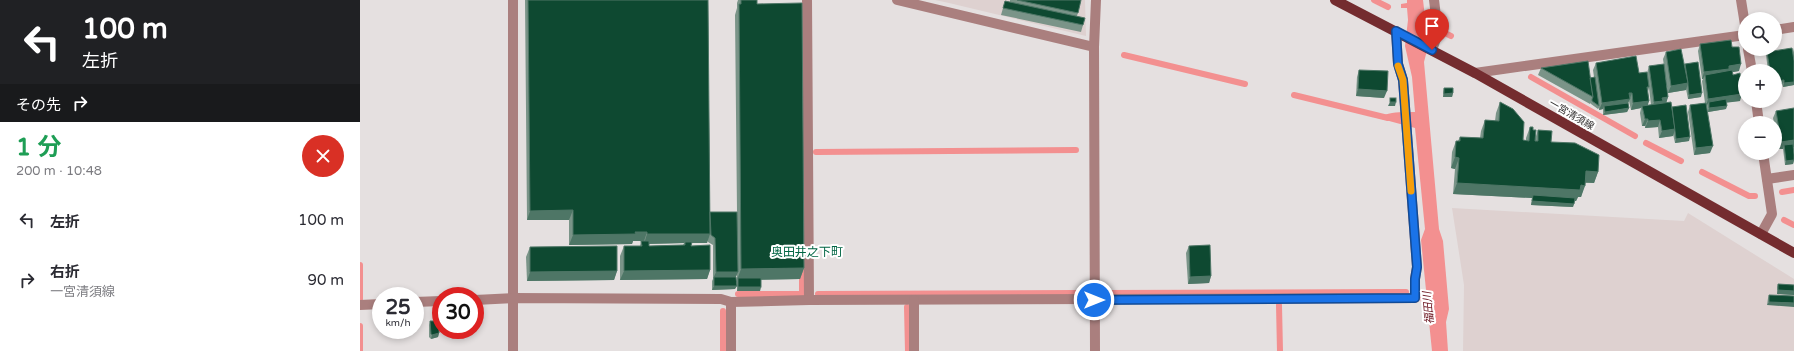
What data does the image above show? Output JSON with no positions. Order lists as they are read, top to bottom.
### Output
{
  "streets": {
    "main road": ["一宮清須線"]
  },
  "districts": ["奥田井之下町"],
  "water": ["福田川"],
  "page": {
    "turn": ["100 m", "左折"],
    "map_buttons": ["+", "−"],
    "then": "その先",
    "heading": ["1 分", "200 m · 10:48"],
    "list": [
      {
        "name": "左折",
        "value": "100 m"
      },
      {
        "name": "右折",
        "note": "一宮清須線",
        "value": "90 m"
      }
    ],
    "speed": "25 km/h",
    "limit": "30"
  }
}
